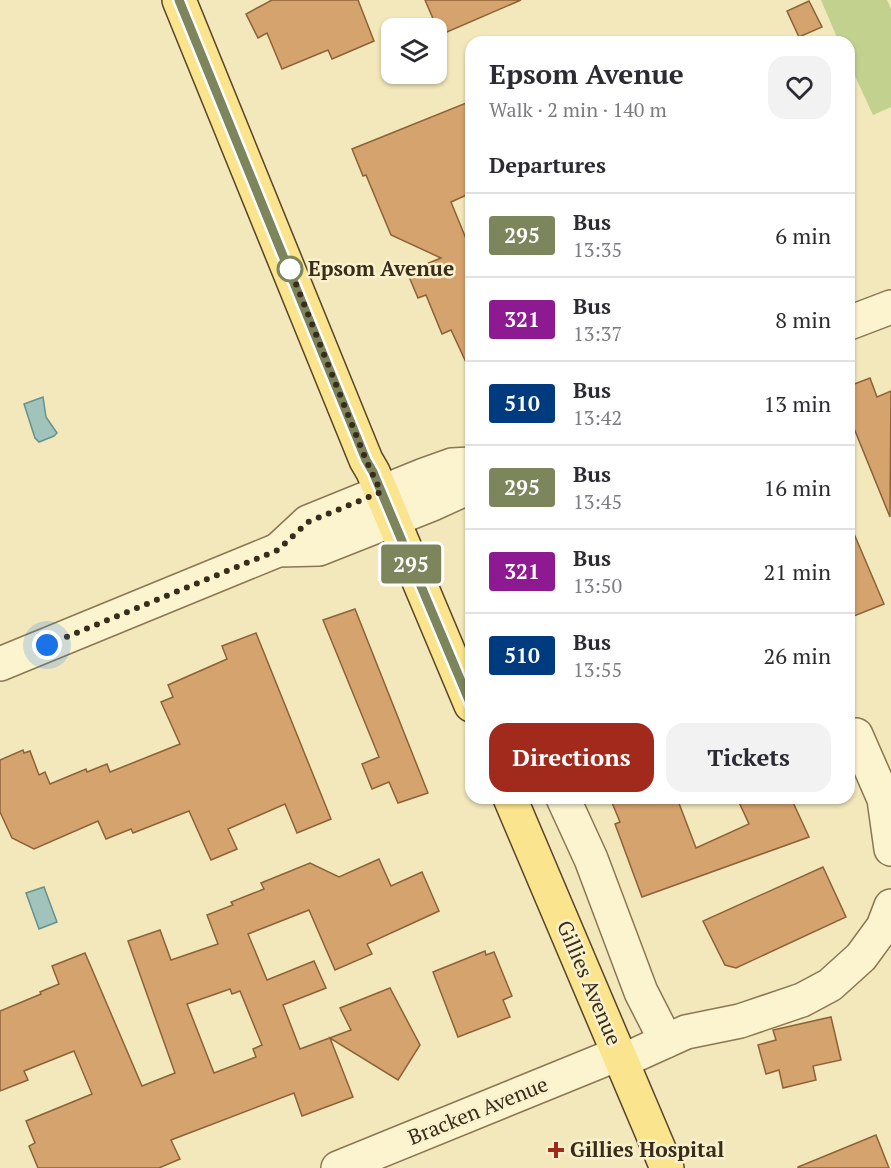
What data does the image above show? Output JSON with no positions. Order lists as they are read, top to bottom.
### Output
{
  "streets": {
    "main road": ["Gillies Avenue"],
    "street": ["Bracken Avenue"]
  },
  "crossings": [
    ["Gillies Avenue", "Bracken Avenue"]
  ],
  "places": {
    "other": ["Epsom Avenue"],
    "health": ["Gillies Hospital"]
  },
  "lines": ["bus line 295"],
  "page": {
    "on_map": "295",
    "heading": [
      ["Epsom Avenue", "Walk · 2 min · 140 m"],
      "Departures"
    ],
    "list": [
      {
        "mark": "295",
        "name": "Bus",
        "note": "13:35",
        "value": "6 min"
      },
      {
        "mark": "321",
        "name": "Bus",
        "note": "13:37",
        "value": "8 min"
      },
      {
        "mark": "510",
        "name": "Bus",
        "note": "13:42",
        "value": "13 min"
      },
      {
        "mark": "295",
        "name": "Bus",
        "note": "13:45",
        "value": "16 min"
      },
      {
        "mark": "321",
        "name": "Bus",
        "note": "13:50",
        "value": "21 min"
      },
      {
        "mark": "510",
        "name": "Bus",
        "note": "13:55",
        "value": "26 min"
      }
    ],
    "buttons": ["Directions", "Tickets"]
  }
}
